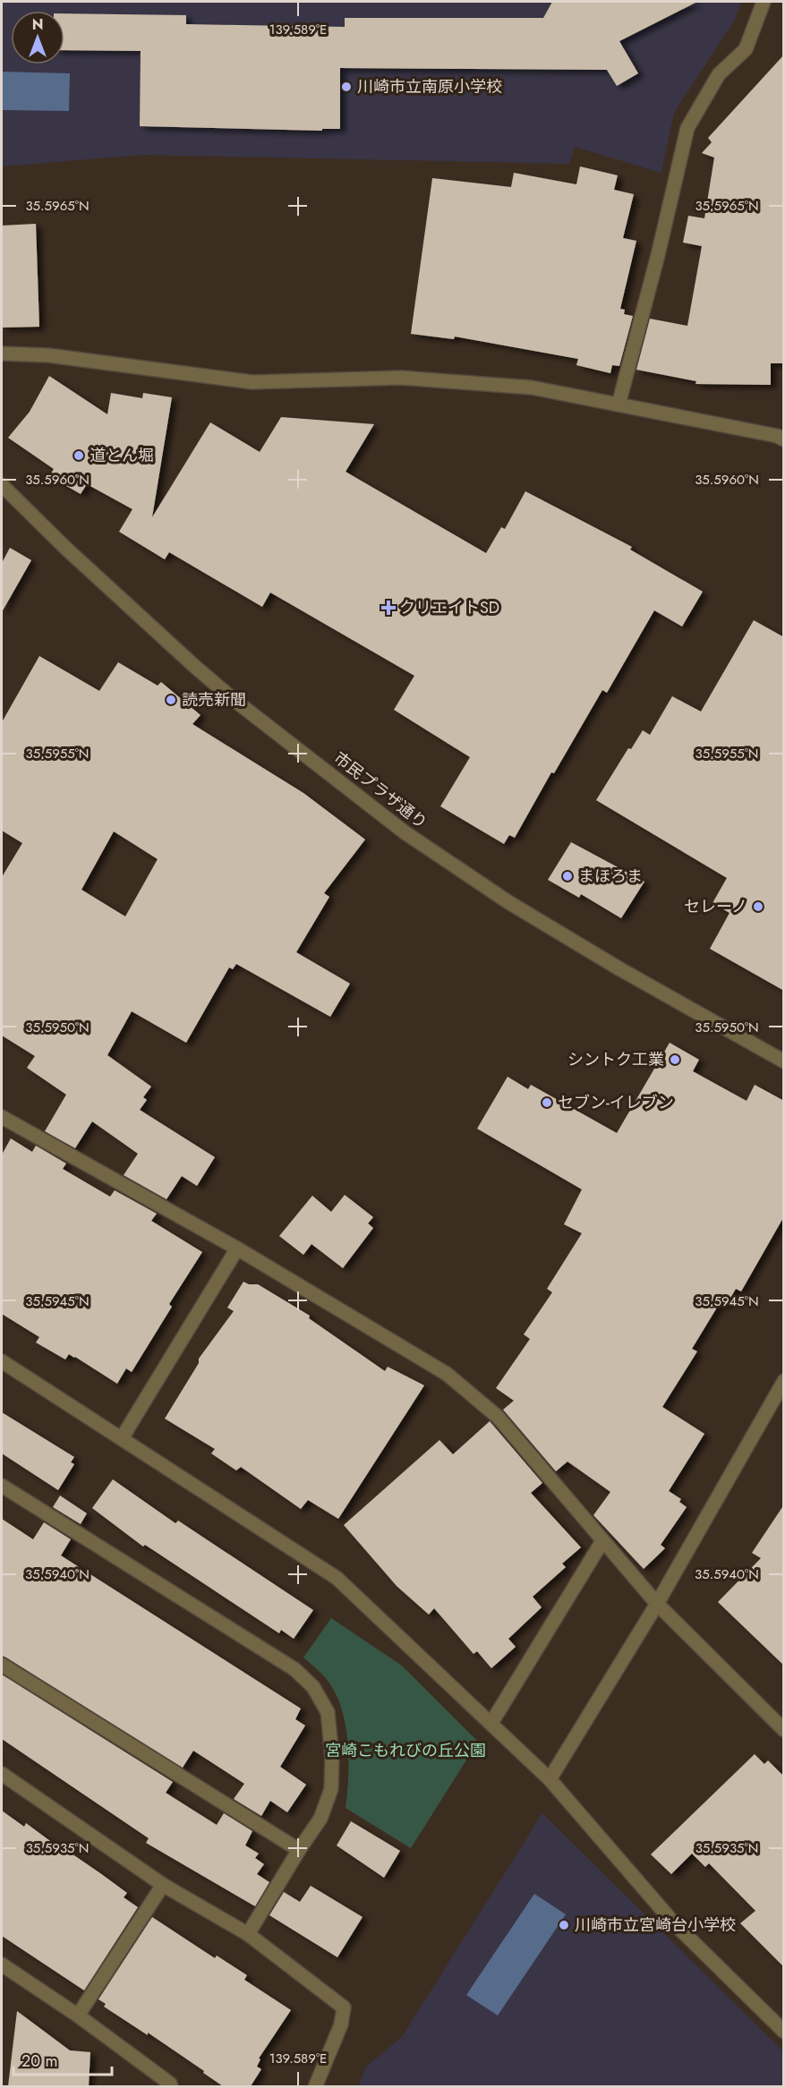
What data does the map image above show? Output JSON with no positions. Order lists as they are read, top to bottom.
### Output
{
  "streets": {
    "street": ["市民プラザ通り"]
  },
  "parks": ["宮崎こもれびの丘公園"],
  "places": {
    "other": [
      "川崎市立南原小学校",
      "道とん堀",
      "読売新聞",
      "まほろま",
      "セレーノ",
      "シントク工業",
      "セブン-イレブン",
      "川崎市立宮崎台小学校"
    ],
    "health": ["クリエイトSD"]
  },
  "scale_bar": "20 m",
  "north": "top",
  "coordinates": [
    "139.589°E",
    "35.5965°N",
    "35.5960°N",
    "35.5955°N",
    "35.5950°N",
    "35.5945°N",
    "35.5940°N",
    "35.5935°N"
  ]
}
